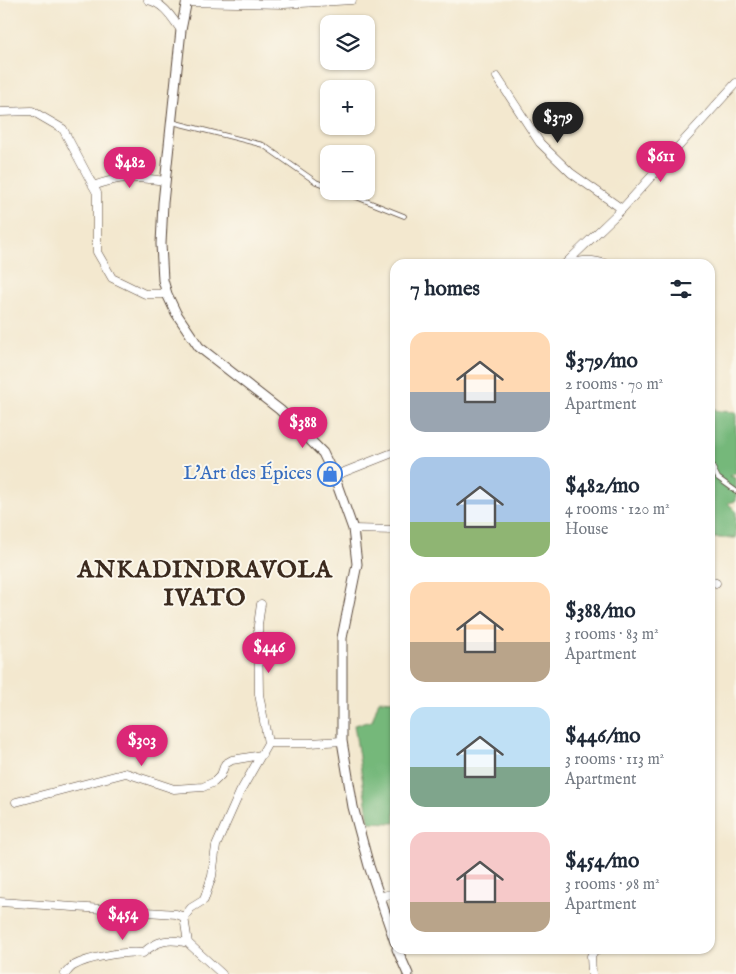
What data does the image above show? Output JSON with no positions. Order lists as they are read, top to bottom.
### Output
{
  "districts": ["ANKADINDRAVOLA IVATO"],
  "places": {
    "shop": ["L'Art des Épices"]
  },
  "page": {
    "map_buttons": ["+", "−"],
    "price": [
      "$379",
      "$611",
      "$482",
      "$388",
      "$446",
      "$303",
      "$454"
    ],
    "heading": "7 homes",
    "list": [
      {
        "name": "$379/mo",
        "note": "2 rooms · 70 m² · Apartment"
      },
      {
        "name": "$482/mo",
        "note": "4 rooms · 120 m² · House"
      },
      {
        "name": "$388/mo",
        "note": "3 rooms · 83 m² · Apartment"
      },
      {
        "name": "$446/mo",
        "note": "3 rooms · 113 m² · Apartment"
      },
      {
        "name": "$454/mo",
        "note": "3 rooms · 98 m² · Apartment"
      }
    ]
  }
}
